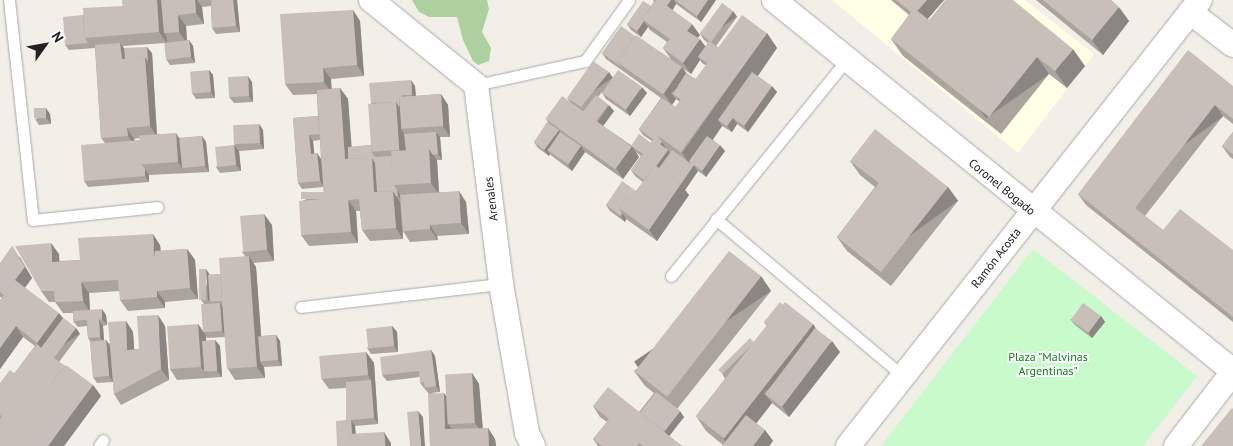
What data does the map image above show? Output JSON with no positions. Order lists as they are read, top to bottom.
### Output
{
  "streets": {
    "street": ["Coronel Bogado", "Arenales", "Ramón Acosta"]
  },
  "crossings": [
    ["Coronel Bogado", "Ramón Acosta"]
  ],
  "parks": ["Plaza \"Malvinas Argentinas\""],
  "north": "top right"
}
